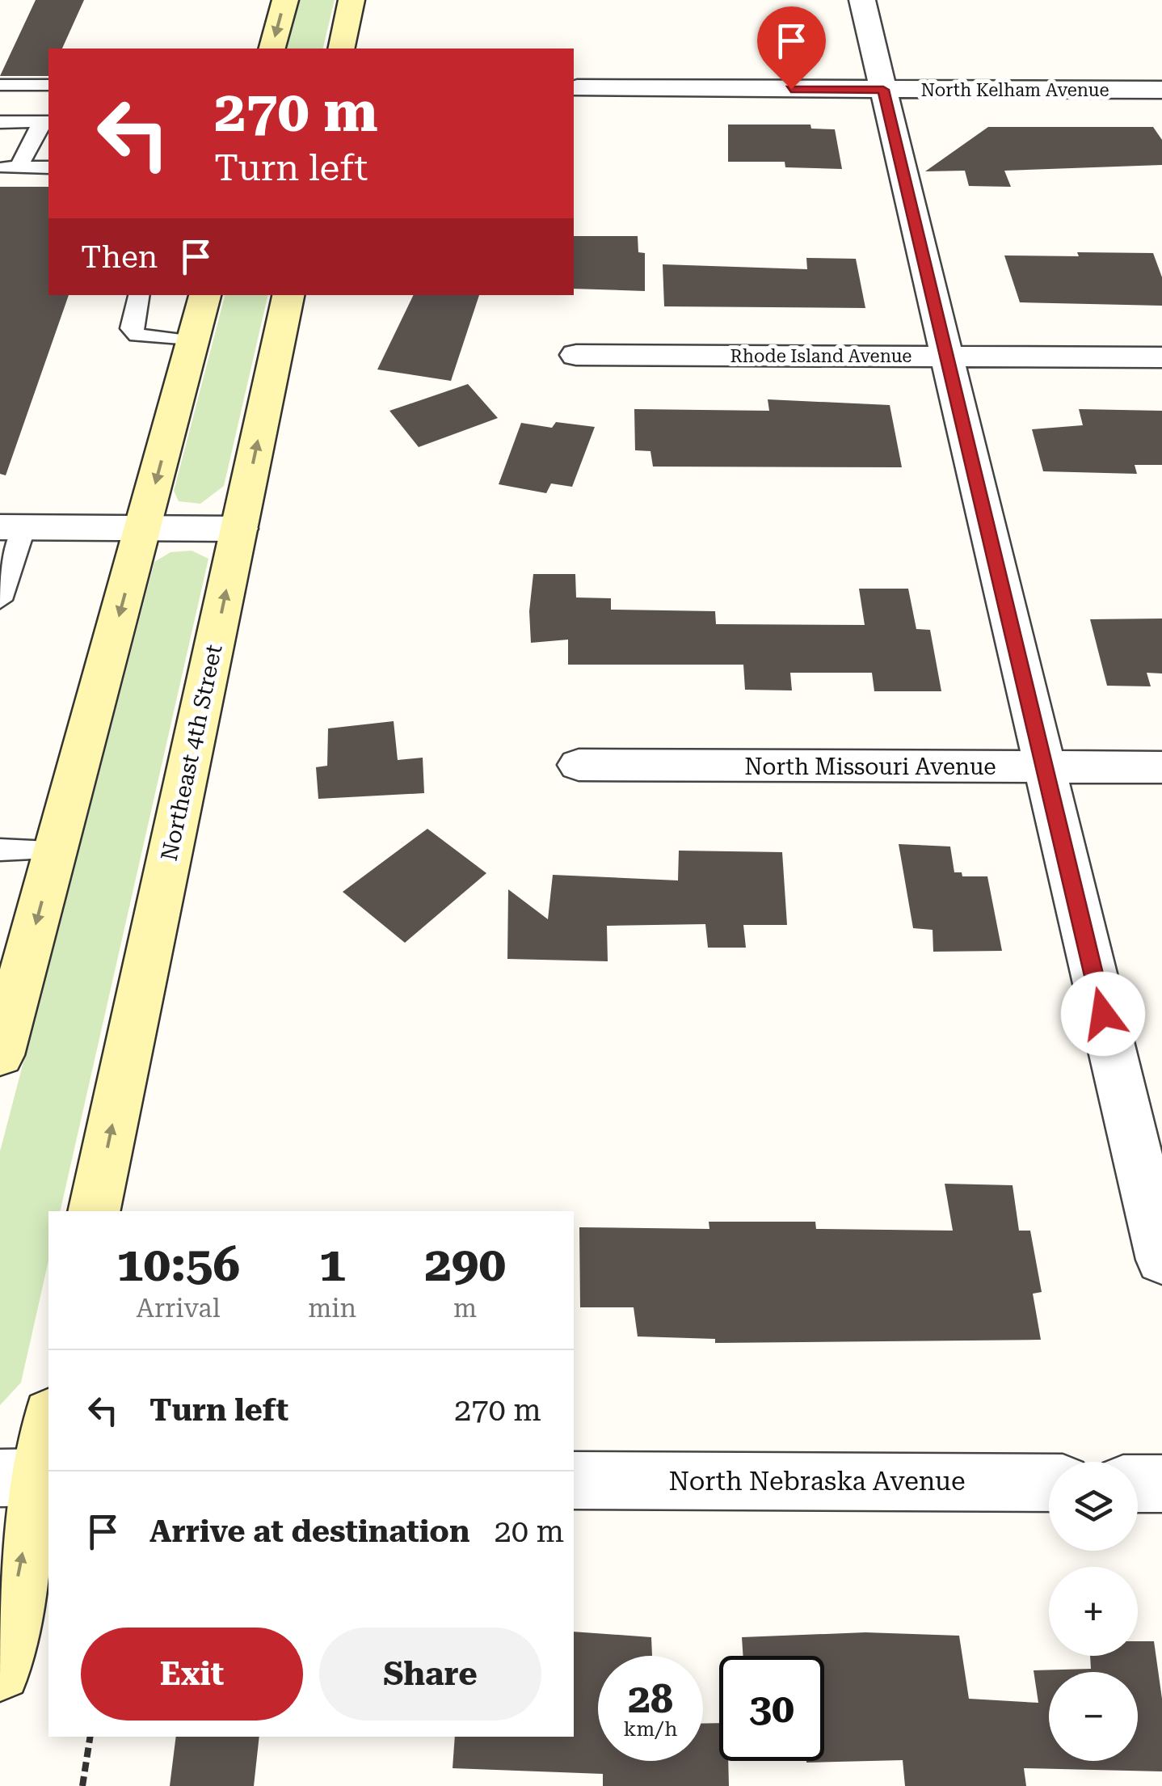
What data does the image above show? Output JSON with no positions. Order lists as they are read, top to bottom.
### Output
{
  "streets": {
    "main road": ["Northeast 4th Street"],
    "street": [
      "North Kelham Avenue",
      "Rhode Island Avenue",
      "North Missouri Avenue",
      "North Nebraska Avenue"
    ]
  },
  "page": {
    "turn": ["270 m", "Turn left"],
    "then": "Then",
    "eta": [
      "10:56",
      "Arrival",
      "1",
      "min",
      "290",
      "m"
    ],
    "list": [
      {
        "name": "Turn left",
        "value": "270 m"
      },
      {
        "name": "Arrive at destination",
        "value": "20 m"
      }
    ],
    "map_buttons": ["+", "−"],
    "buttons": ["Exit", "Share"],
    "speed": "28 km/h",
    "limit": "30"
  }
}
